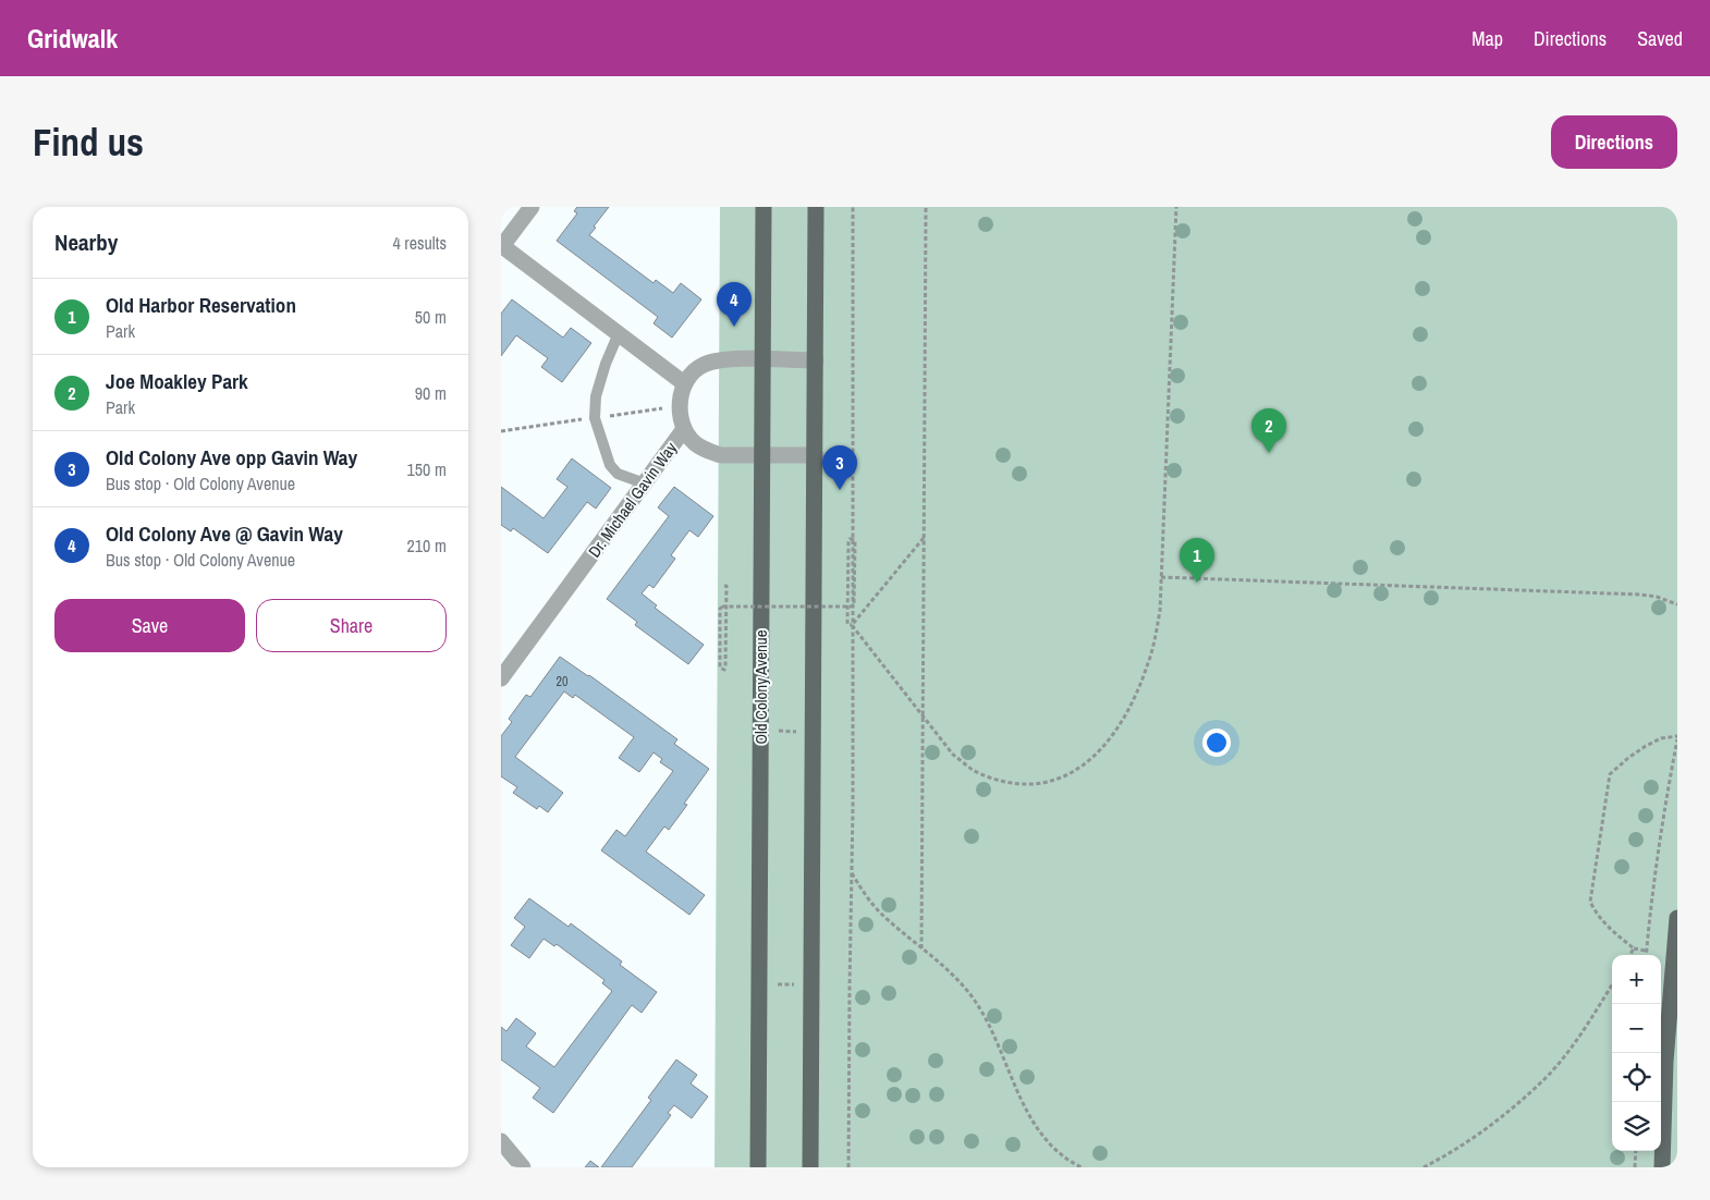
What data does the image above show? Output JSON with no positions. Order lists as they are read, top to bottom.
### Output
{
  "streets": {
    "main road": ["Old Colony Avenue"],
    "street": ["Dr. Michael Gavin Way"]
  },
  "crossings": [
    ["Dr. Michael Gavin Way", "Old Colony Avenue"]
  ],
  "house_numbers": ["20"],
  "page": {
    "header": "Gridwalk",
    "nav": ["Map", "Directions", "Saved"],
    "buttons": [
      "Directions",
      ["Save", "Share"]
    ],
    "title": "Find us",
    "heading": ["Nearby", "4 results"],
    "list": [
      {
        "mark": "1",
        "name": "Old Harbor Reservation",
        "note": "Park",
        "value": "50 m"
      },
      {
        "mark": "2",
        "name": "Joe Moakley Park",
        "note": "Park",
        "value": "90 m"
      },
      {
        "mark": "3",
        "name": "Old Colony Ave opp Gavin Way",
        "note": "Bus stop · Old Colony Avenue",
        "value": "150 m"
      },
      {
        "mark": "4",
        "name": "Old Colony Ave @ Gavin Way",
        "note": "Bus stop · Old Colony Avenue",
        "value": "210 m"
      }
    ],
    "pins": [
      "4",
      "2",
      "3",
      "1"
    ],
    "map_buttons": ["+", "−"]
  }
}
